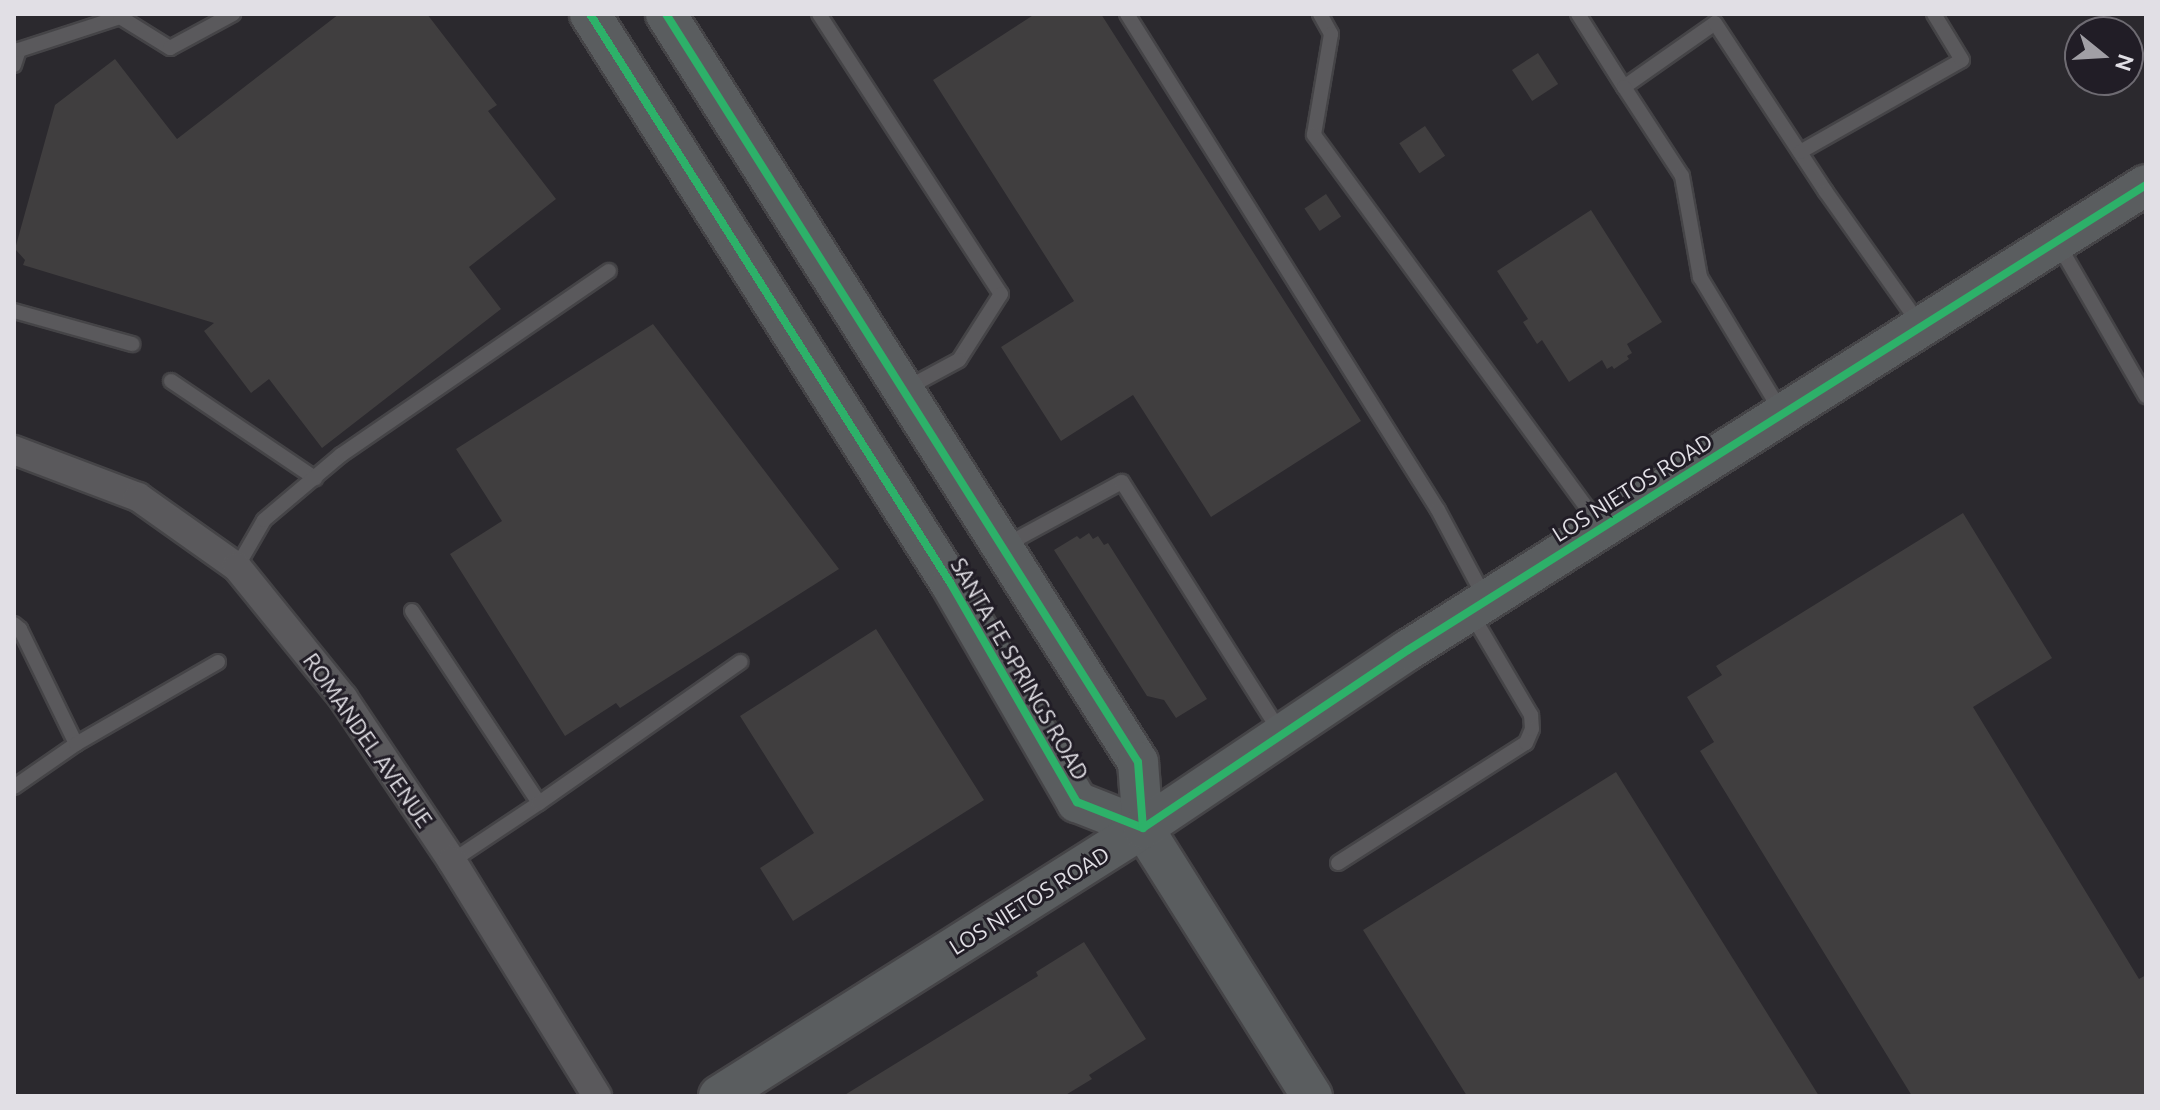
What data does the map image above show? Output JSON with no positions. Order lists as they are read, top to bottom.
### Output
{
  "streets": {
    "main road": ["LOS NIETOS ROAD", "SANTA FE SPRINGS ROAD"],
    "street": ["ROMANDEL AVENUE"]
  },
  "crossings": [
    ["LOS NIETOS ROAD", "SANTA FE SPRINGS ROAD"]
  ],
  "north": "right"
}
